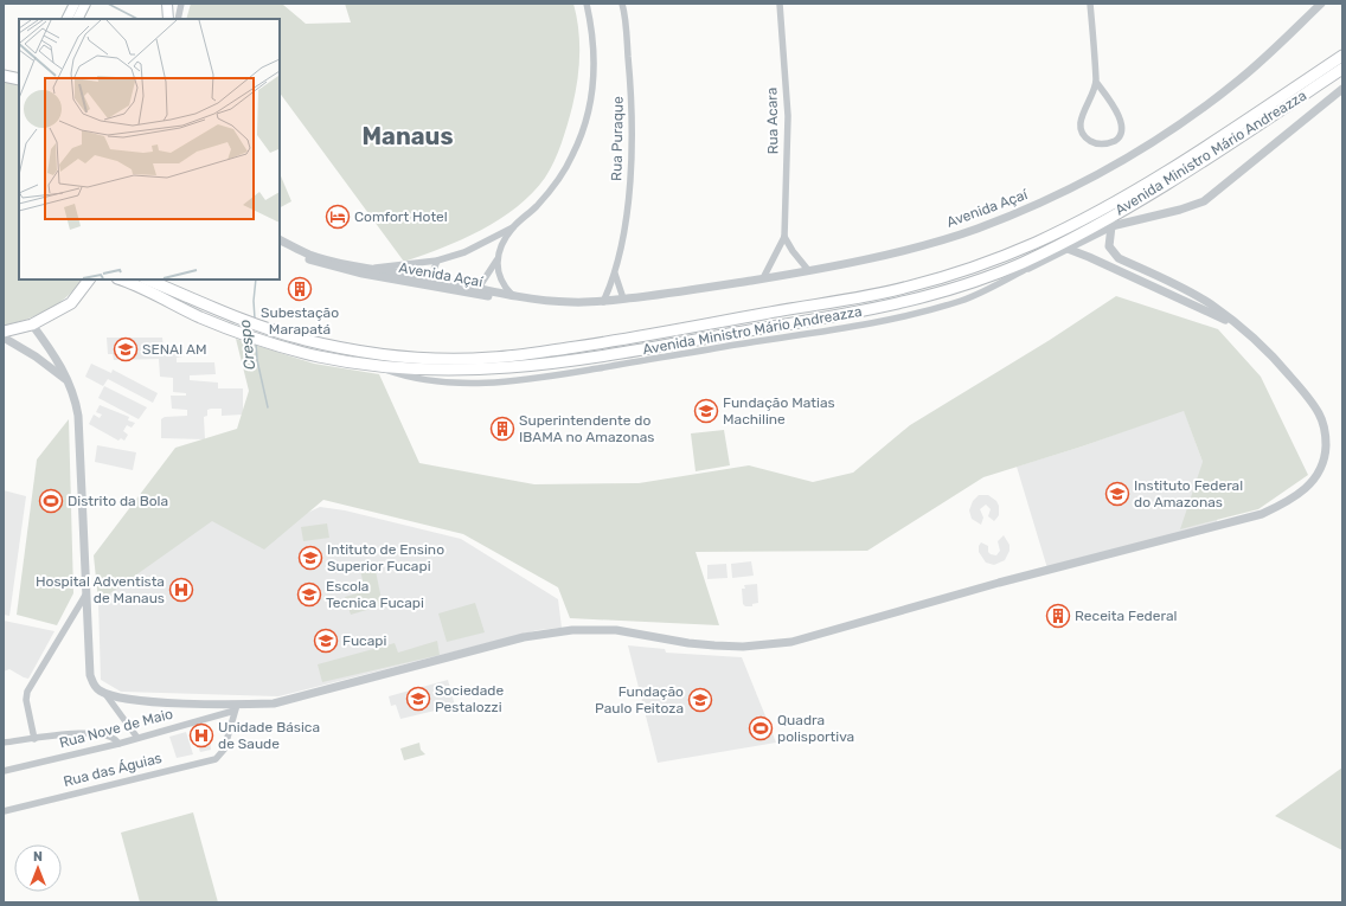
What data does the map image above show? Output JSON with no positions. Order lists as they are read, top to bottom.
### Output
{
  "streets": {
    "main road": ["Avenida Ministro Mário Andreazza"],
    "street": [
      "Rua Acara",
      "Rua Puraque",
      "Avenida Açaí",
      "Rua Nove de Maio",
      "Rua das Águias"
    ]
  },
  "crossings": [
    ["Rua Acara", "Avenida Açaí"],
    ["Rua Puraque", "Avenida Açaí"],
    ["Rua Nove de Maio", "Rua das Águias"]
  ],
  "districts": ["Manaus"],
  "water": ["Crespo"],
  "places": {
    "hotel": ["Comfort Hotel"],
    "building": ["Subestação Marapatá", "Superintendente do IBAMA no Amazonas", "Receita Federal"],
    "school or university": [
      "SENAI AM",
      "Fundação Matias Machiline",
      "Instituto Federal do Amazonas",
      "Intituto de Ensino Superior Fucapi",
      "Escola Tecnica Fucapi",
      "Fucapi",
      "Sociedade Pestalozzi",
      "Fundação Paulo Feitoza"
    ],
    "sports": ["Distrito da Bola", "Quadra polisportiva"],
    "hospital": ["Hospital Adventista de Manaus", "Unidade Básica de Saude"]
  },
  "north": "top"
}
